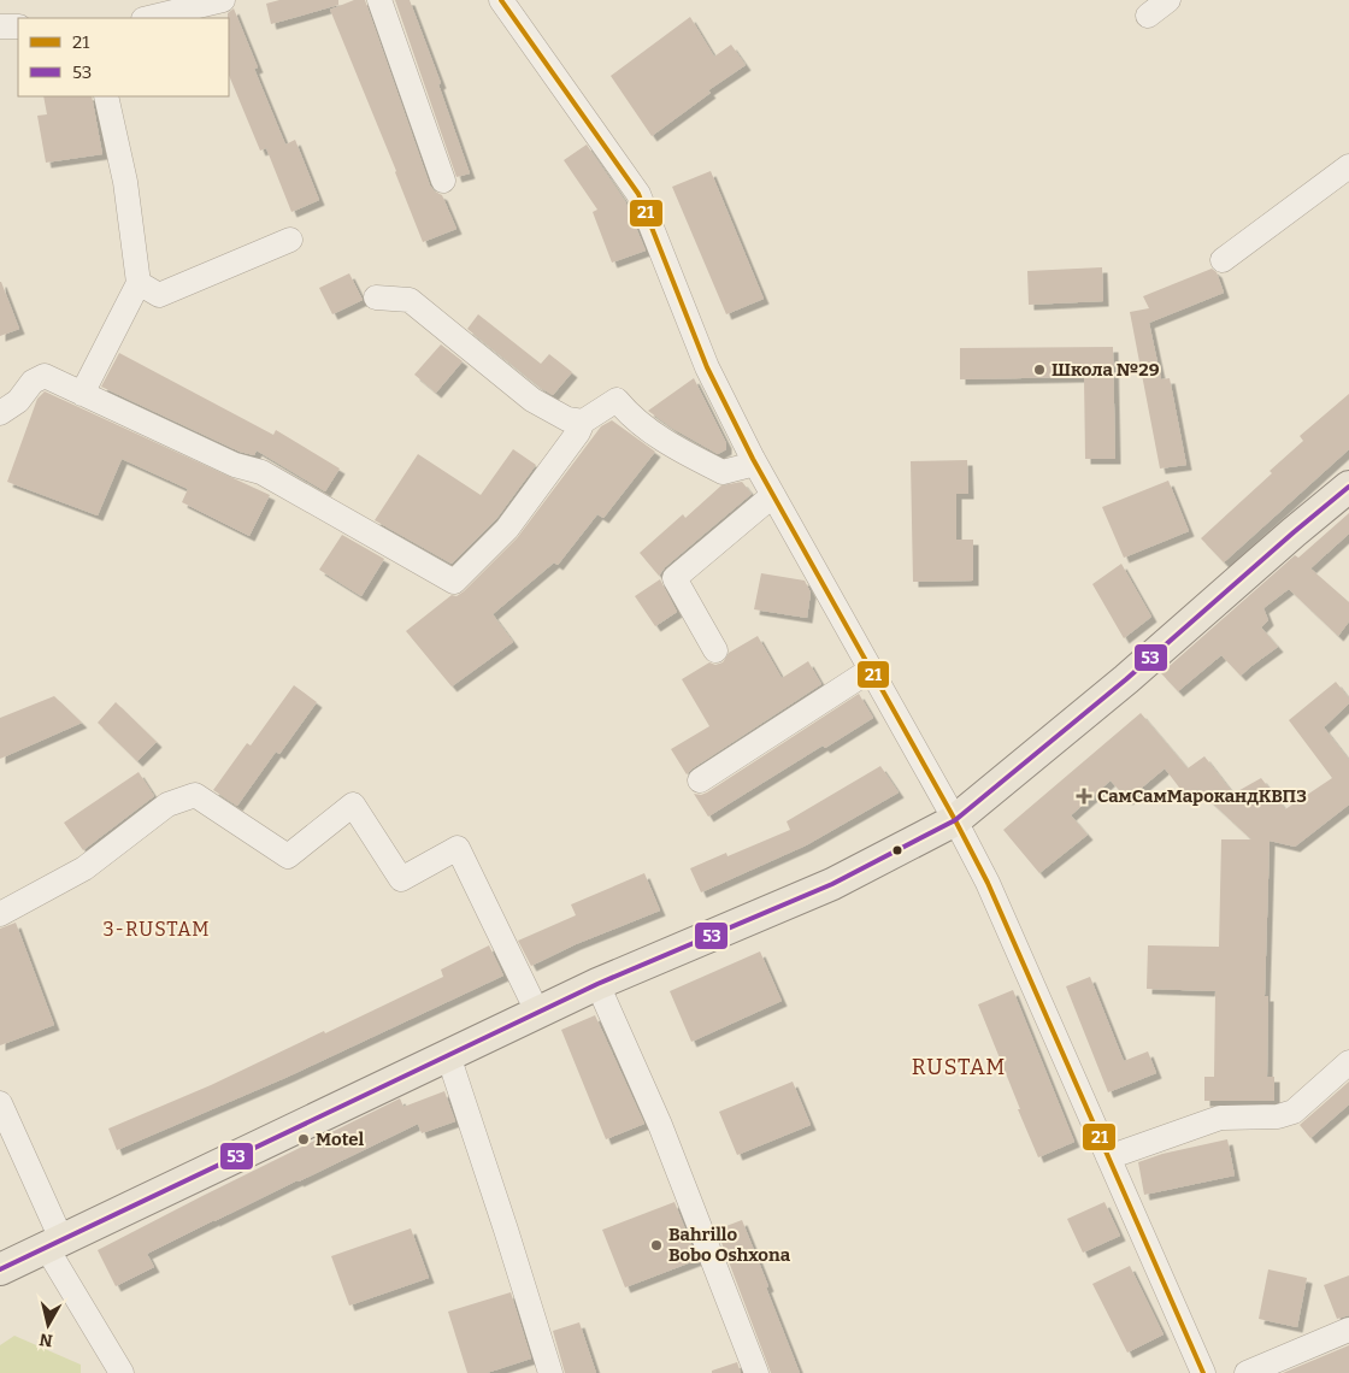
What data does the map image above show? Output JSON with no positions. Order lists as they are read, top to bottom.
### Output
{
  "districts": ["3-RUSTAM", "RUSTAM"],
  "places": {
    "other": ["Школа №29", "Motel", "Bahrillo Bobo Oshxona"],
    "health": ["СамСамМарокандКВП3"]
  },
  "lines": ["transit line 21", "transit line 53"],
  "legend": ["21", "53"],
  "north": "bottom"
}
